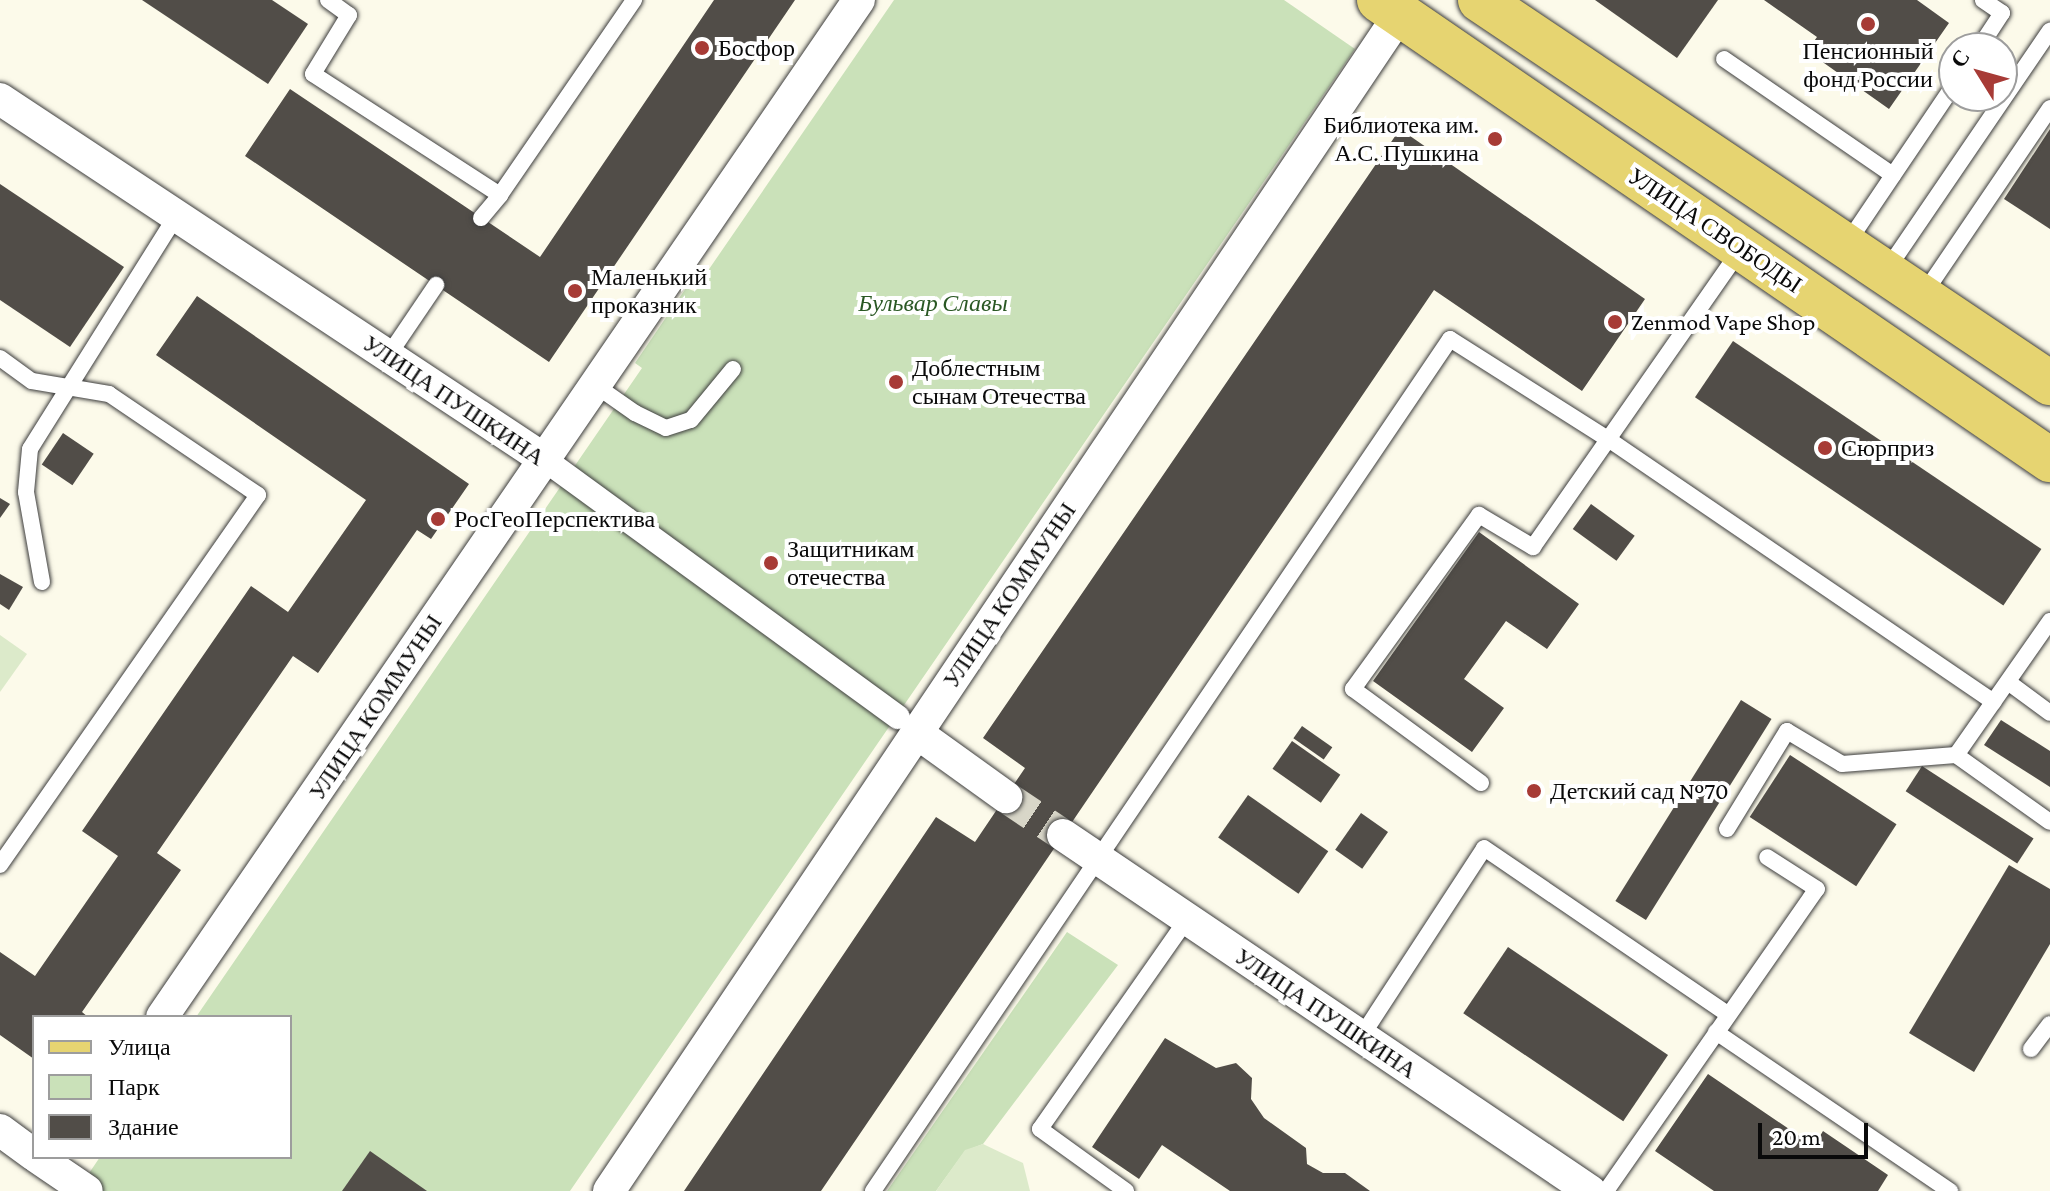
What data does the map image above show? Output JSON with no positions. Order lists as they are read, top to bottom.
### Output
{
  "streets": {
    "main road": ["УЛИЦА СВОБОДЫ"],
    "street": ["УЛИЦА ПУШКИНА", "УЛИЦА КОММУНЫ"]
  },
  "crossings": [
    ["УЛИЦА СВОБОДЫ", "УЛИЦА КОММУНЫ"],
    ["УЛИЦА ПУШКИНА", "УЛИЦА КОММУНЫ"]
  ],
  "parks": ["Бульвар Славы"],
  "places": [
    "Пенсионный фонд России",
    "Босфор",
    "Библиотека им. А.С. Пушкина",
    "Маленький проказник",
    "Zenmod Vape Shop",
    "Доблестным сынам Отечества",
    "Сюрприз",
    "РосГеоПерспектива",
    "Защитникам отечества",
    "Детский сад №70"
  ],
  "legend": ["Улица", "Парк", "Здание"],
  "scale_bar": "20 m",
  "north": "top left"
}
